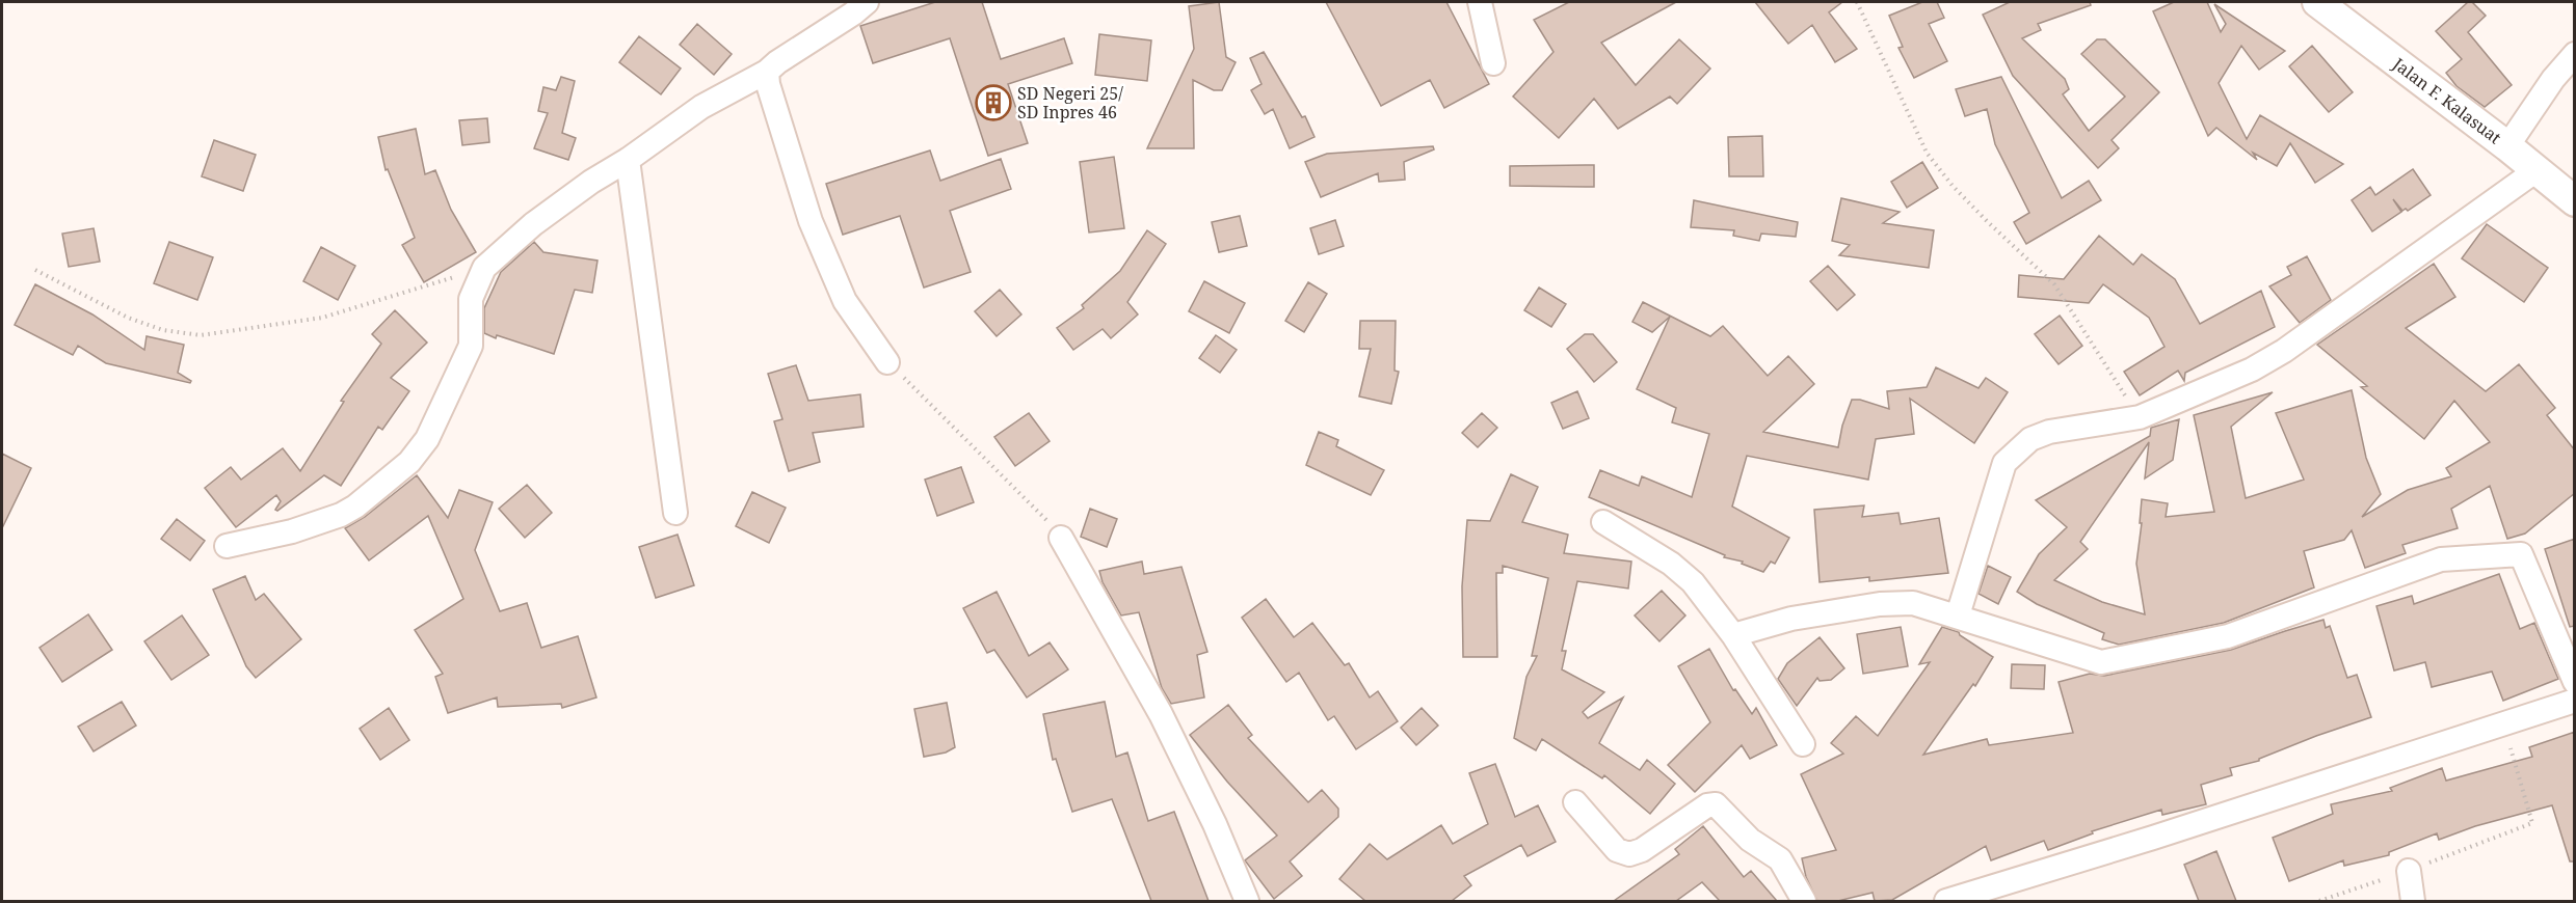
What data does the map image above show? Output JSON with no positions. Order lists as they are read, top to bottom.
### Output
{
  "streets": {
    "street": ["Jalan F. Kalasuat"]
  },
  "places": {
    "building": ["SD Negeri 25/ SD Inpres 46"]
  }
}
